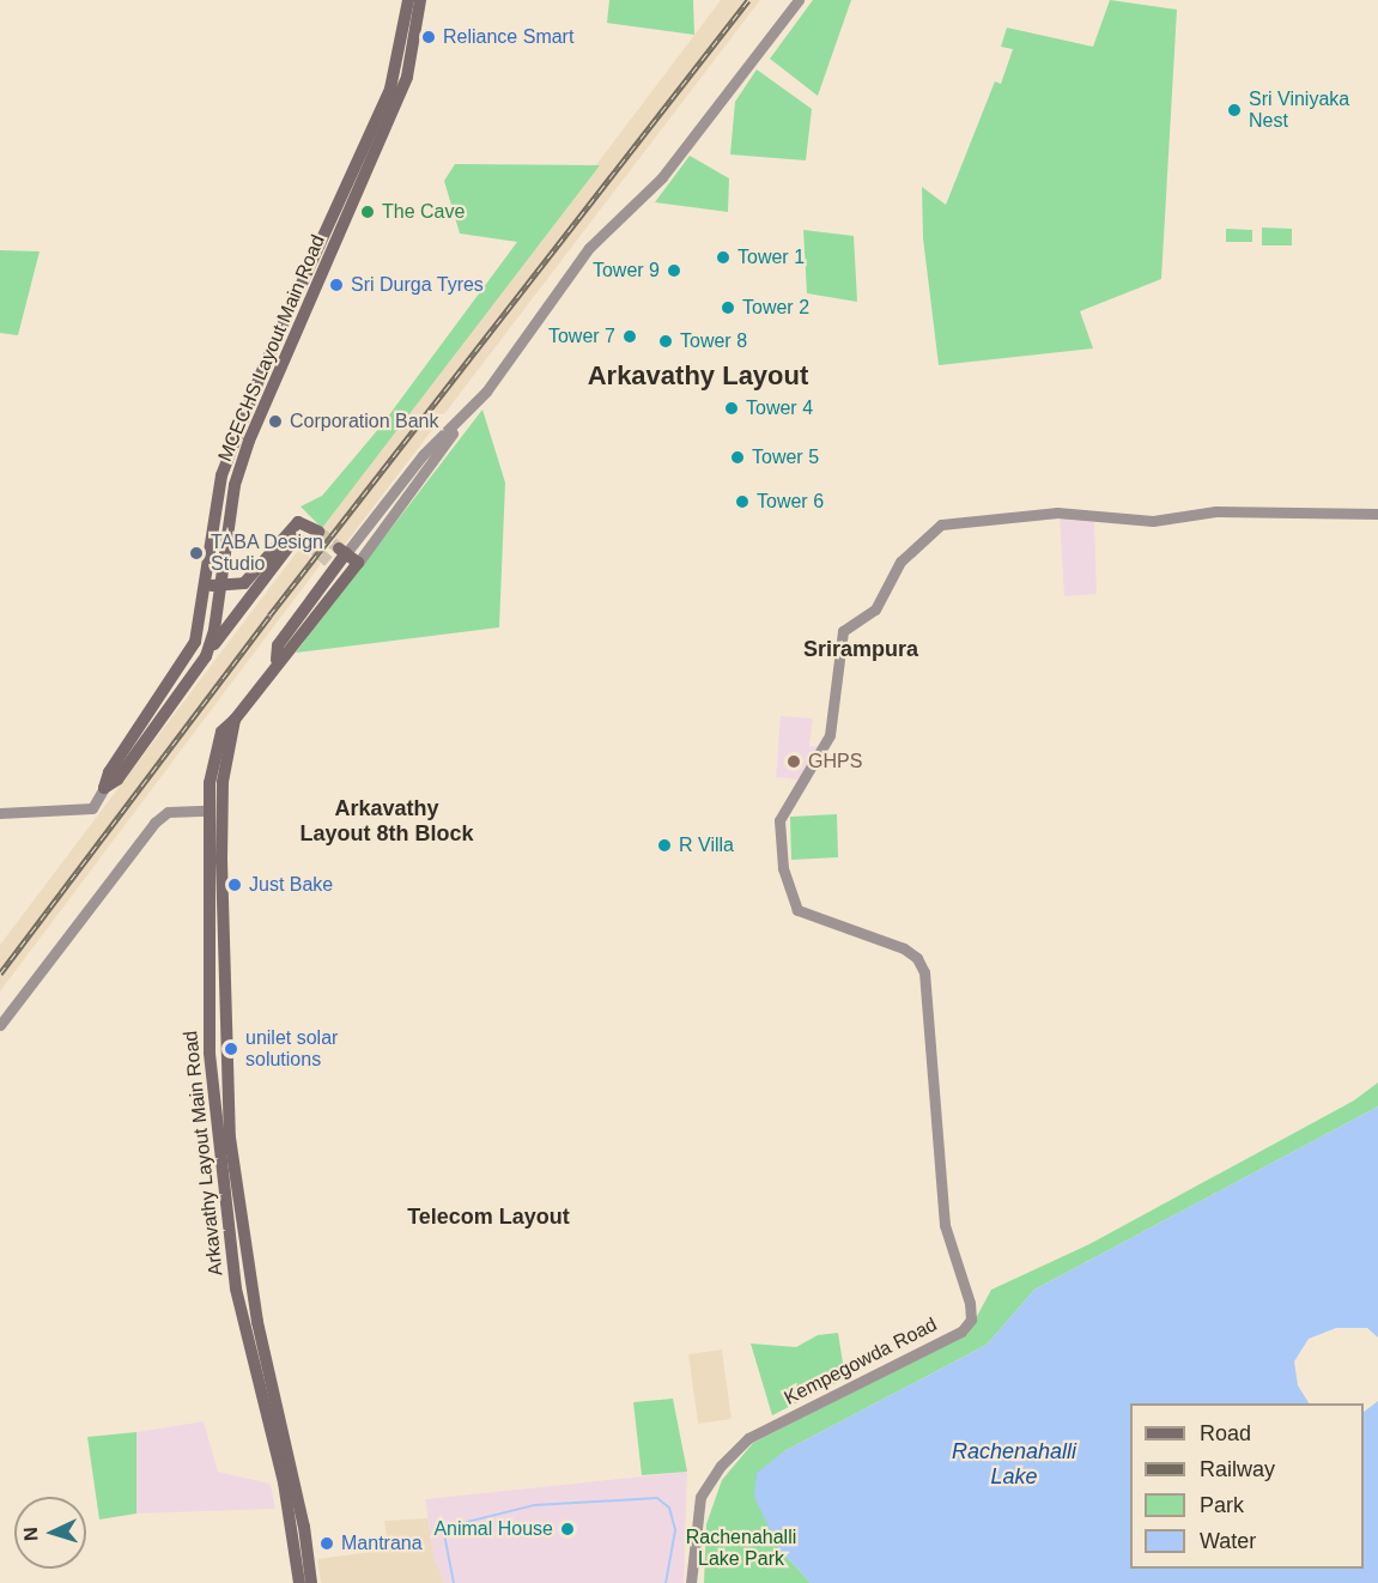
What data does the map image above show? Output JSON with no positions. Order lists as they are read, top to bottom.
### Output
{
  "streets": {
    "main road": ["MCECHS Layout Main Road", "Arkavathy Layout Main Road"],
    "street": ["Kempegowda Road"]
  },
  "districts": [
    "Arkavathy Layout",
    "Srirampura",
    "Arkavathy Layout 8th Block",
    "Telecom Layout"
  ],
  "water": ["Rachenahalli Lake"],
  "parks": ["Rachenahalli Lake Park"],
  "places": [
    "Reliance Smart",
    "Sri Viniyaka Nest",
    "The Cave",
    "Tower 1",
    "Tower 9",
    "Sri Durga Tyres",
    "Tower 2",
    "Tower 7",
    "Tower 8",
    "Tower 4",
    "Corporation Bank",
    "Tower 5",
    "Tower 6",
    "TABA Design Studio",
    "GHPS",
    "R Villa",
    "Just Bake",
    "unilet solar solutions",
    "Animal House",
    "Mantrana"
  ],
  "legend": [
    "Road",
    "Railway",
    "Park",
    "Water"
  ],
  "north": "left"
}
